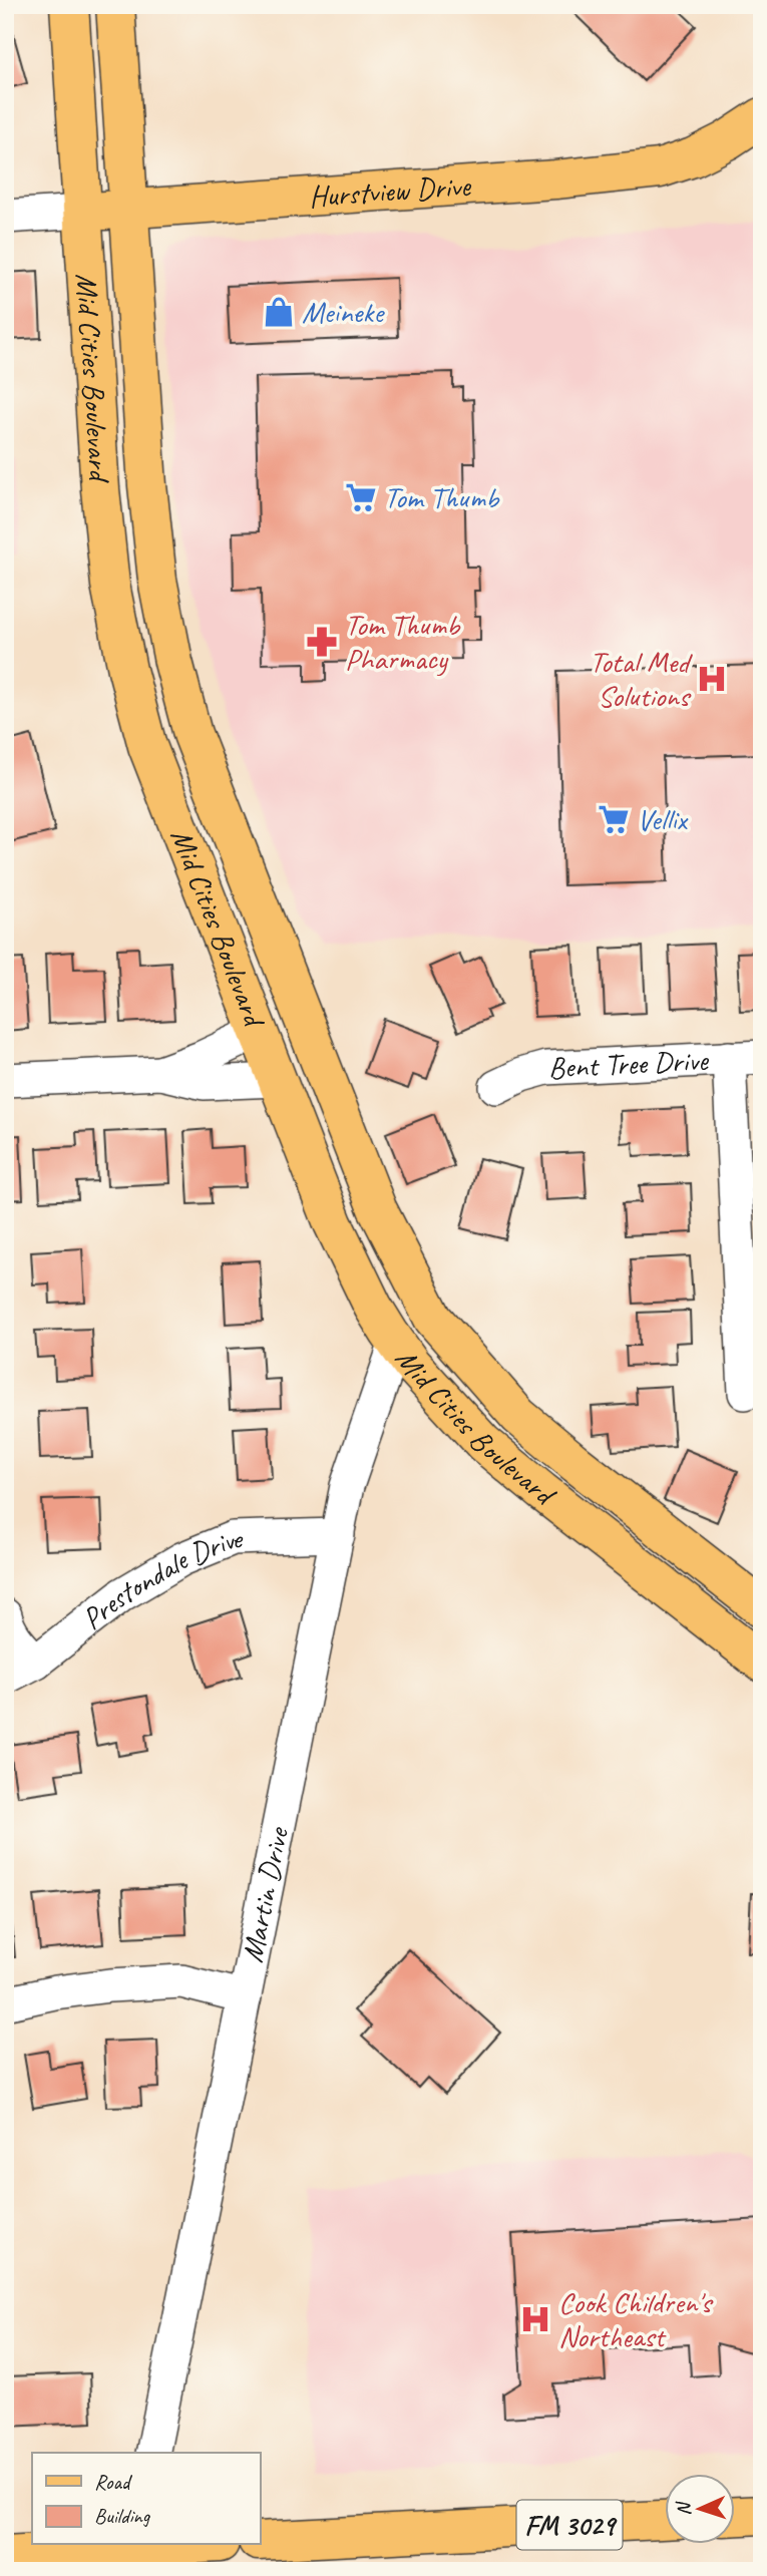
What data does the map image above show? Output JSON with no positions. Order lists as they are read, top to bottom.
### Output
{
  "streets": {
    "main road": ["Hurstview Drive", "Mid Cities Boulevard", "FM 3029"],
    "street": ["Bent Tree Drive", "Prestondale Drive", "Martin Drive"]
  },
  "crossings": [
    ["Hurstview Drive", "Mid Cities Boulevard"],
    ["Mid Cities Boulevard", "Martin Drive"],
    ["Prestondale Drive", "Martin Drive"]
  ],
  "places": {
    "shop": ["Meineke"],
    "supermarket": ["Tom Thumb", "Vellix"],
    "pharmacy": ["Tom Thumb Pharmacy"],
    "hospital": ["Total Med Solutions", "Cook Children's Northeast"]
  },
  "legend": ["Road", "Building"],
  "north": "left"
}
